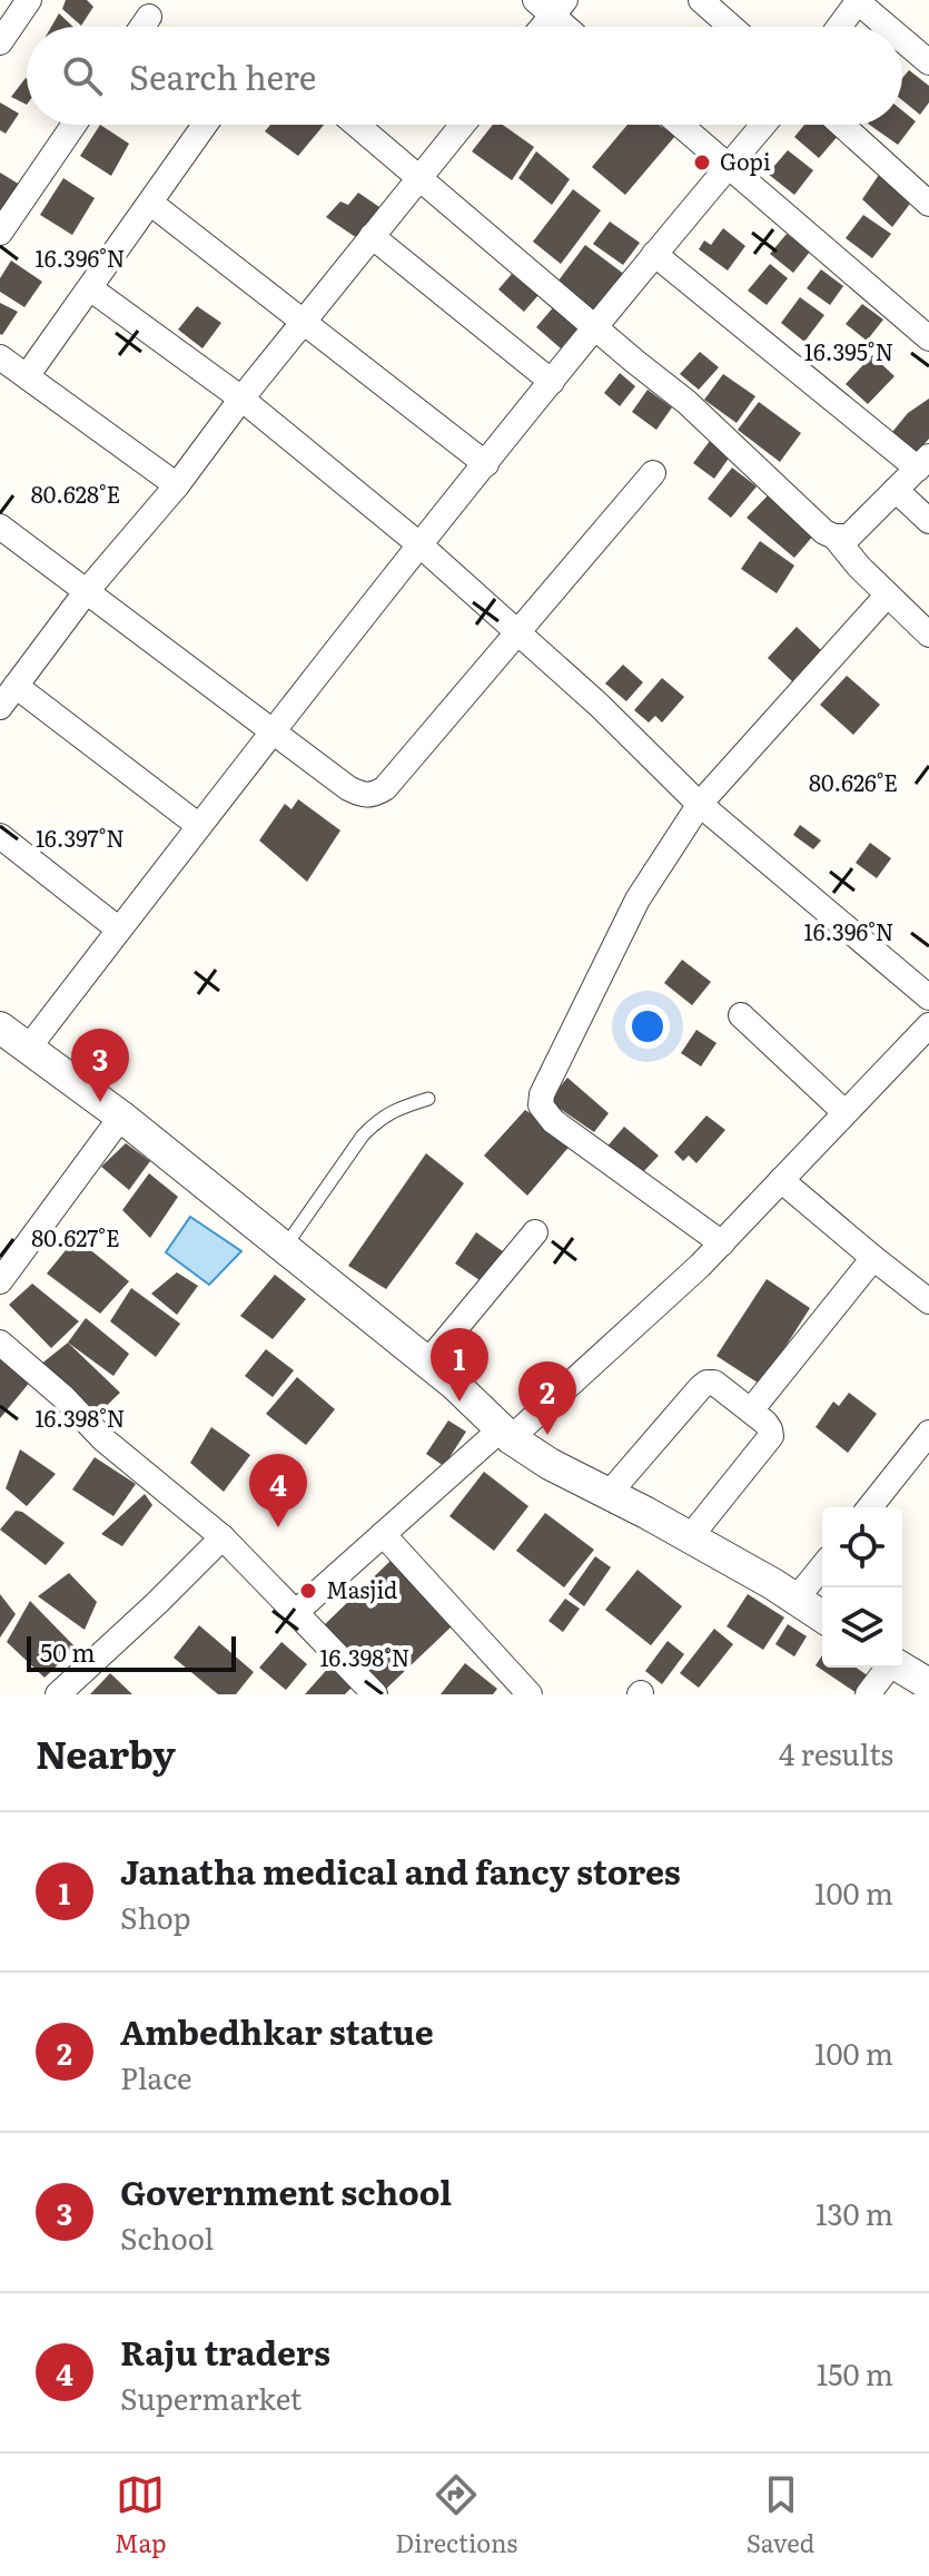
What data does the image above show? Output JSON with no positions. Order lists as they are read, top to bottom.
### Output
{
  "places": ["Gopi", "Masjid"],
  "scale_bar": "50 m",
  "page": {
    "search": "Search here",
    "pins": [
      "3",
      "1",
      "2",
      "4"
    ],
    "scale": "50 m",
    "heading": ["Nearby", "4 results"],
    "list": [
      {
        "mark": "1",
        "name": "Janatha medical and fancy stores",
        "note": "Shop",
        "value": "100 m"
      },
      {
        "mark": "2",
        "name": "Ambedhkar statue",
        "note": "Place",
        "value": "100 m"
      },
      {
        "mark": "3",
        "name": "Government school",
        "note": "School",
        "value": "130 m"
      },
      {
        "mark": "4",
        "name": "Raju traders",
        "note": "Supermarket",
        "value": "150 m"
      }
    ],
    "nav": ["Map", "Directions", "Saved"]
  },
  "coordinates": [
    "16.396°N",
    "16.395°N",
    "80.628°E",
    "80.626°E",
    "16.397°N",
    "80.627°E",
    "16.398°N"
  ]
}
